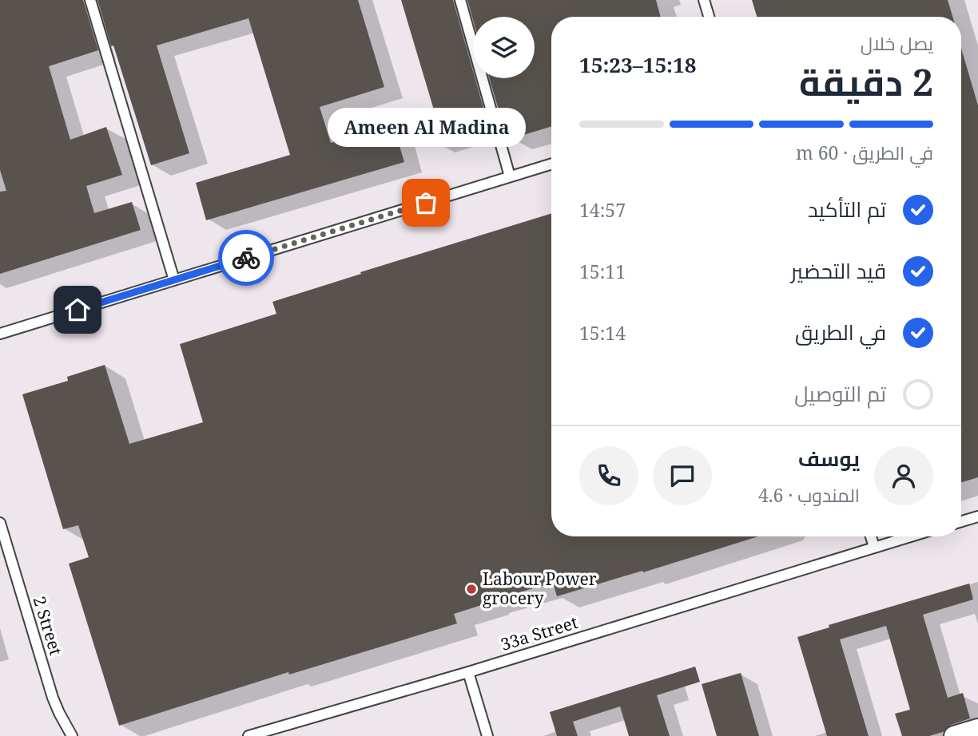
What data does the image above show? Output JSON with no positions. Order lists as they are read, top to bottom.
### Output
{
  "streets": {
    "lane": ["2 Street", "33a Street"]
  },
  "places": ["Ameen Al Madina", "Labour Power grocery"],
  "page": {
    "heading": ["2 دقيقة", "يصل خلال", "15:18–15:23"],
    "panel": ["يوسف", "المندوب · 4.6"],
    "bubble": "Ameen Al Madina",
    "bar": "في الطريق · 60 m",
    "list": [
      ["تم التأكيد", "14:57"],
      ["قيد التحضير", "15:11"],
      ["في الطريق", "15:14"],
      "تم التوصيل"
    ]
  }
}
